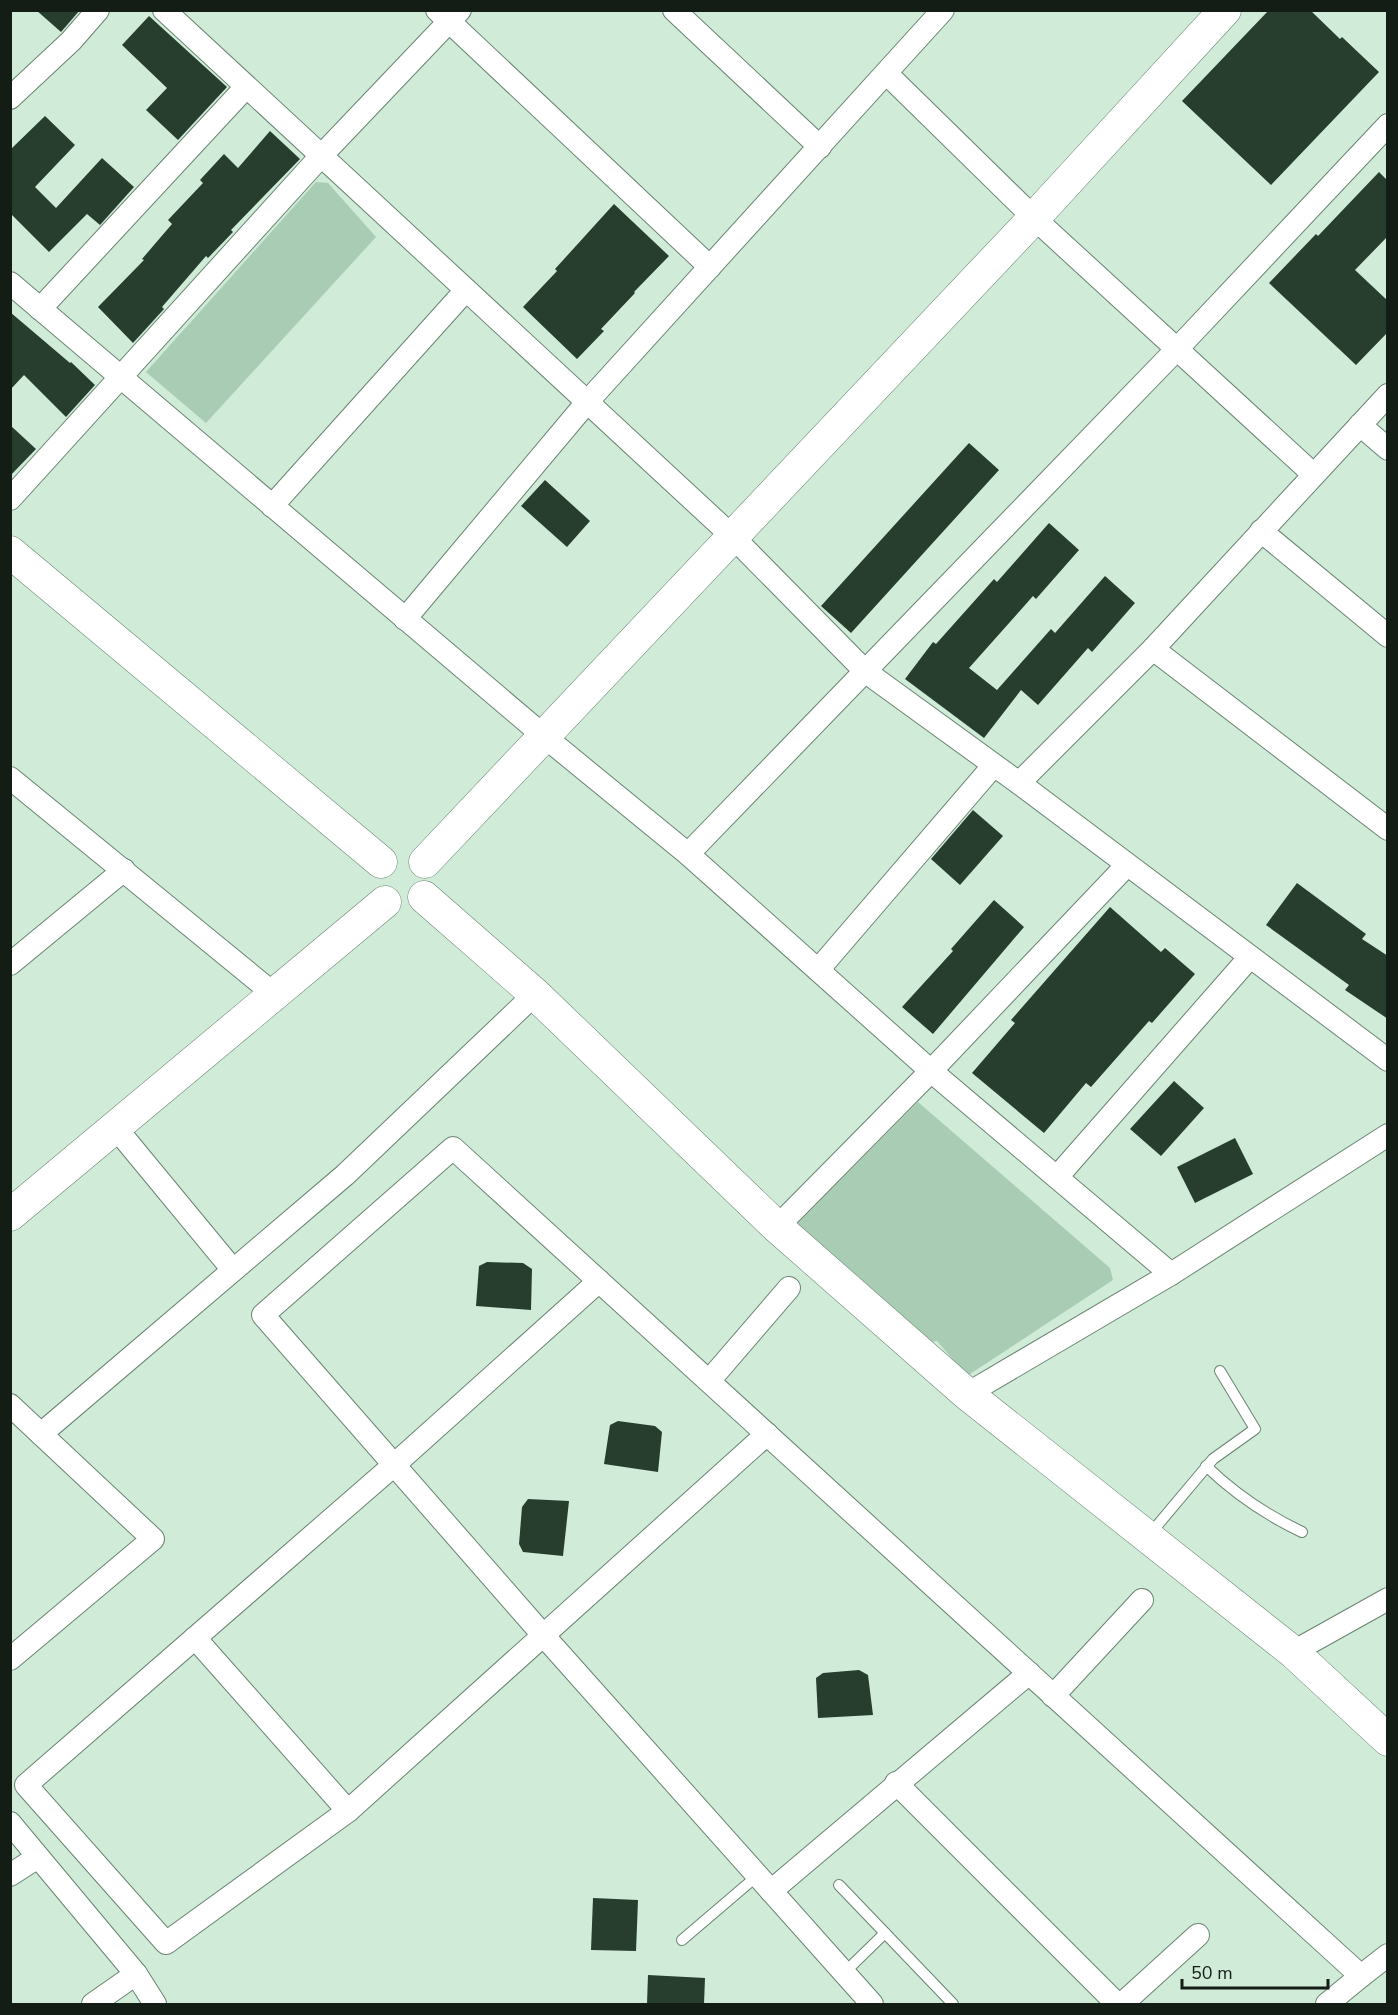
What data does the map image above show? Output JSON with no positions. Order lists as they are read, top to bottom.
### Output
{
  "scale_bar": "50 m"
}
